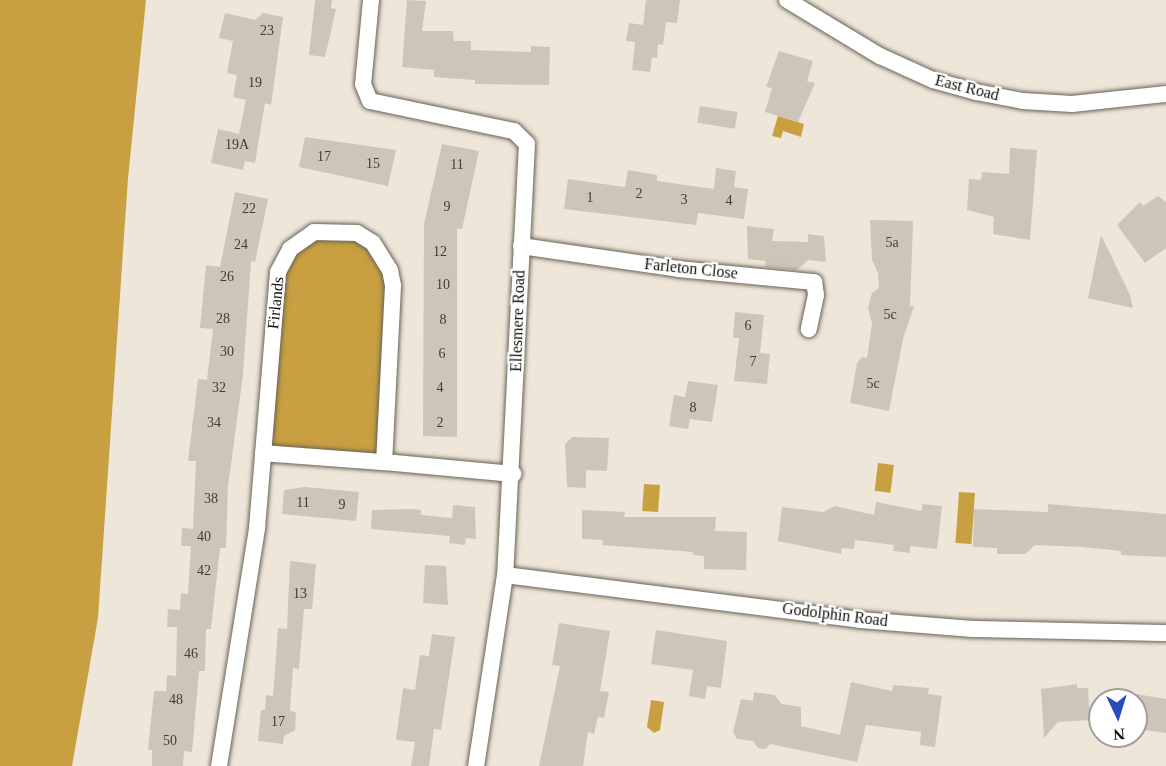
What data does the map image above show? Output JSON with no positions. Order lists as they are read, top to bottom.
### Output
{
  "streets": {
    "street": [
      "East Road",
      "Farleton Close",
      "Firlands",
      "Ellesmere Road",
      "Godolphin Road"
    ]
  },
  "crossings": [
    ["Farleton Close", "Ellesmere Road"],
    ["Ellesmere Road", "Godolphin Road"]
  ],
  "house_numbers": [
    "23",
    "19",
    "19A",
    "17",
    "15",
    "11",
    "2",
    "1",
    "3",
    "4",
    "9",
    "22",
    "5a",
    "24",
    "12",
    "26",
    "10",
    "5c",
    "28",
    "8",
    "6",
    "30",
    "6",
    "7",
    "5c",
    "32",
    "4",
    "8",
    "34",
    "2",
    "38",
    "11",
    "9",
    "40",
    "42",
    "13",
    "46",
    "48",
    "17",
    "50"
  ],
  "north": "bottom"
}
